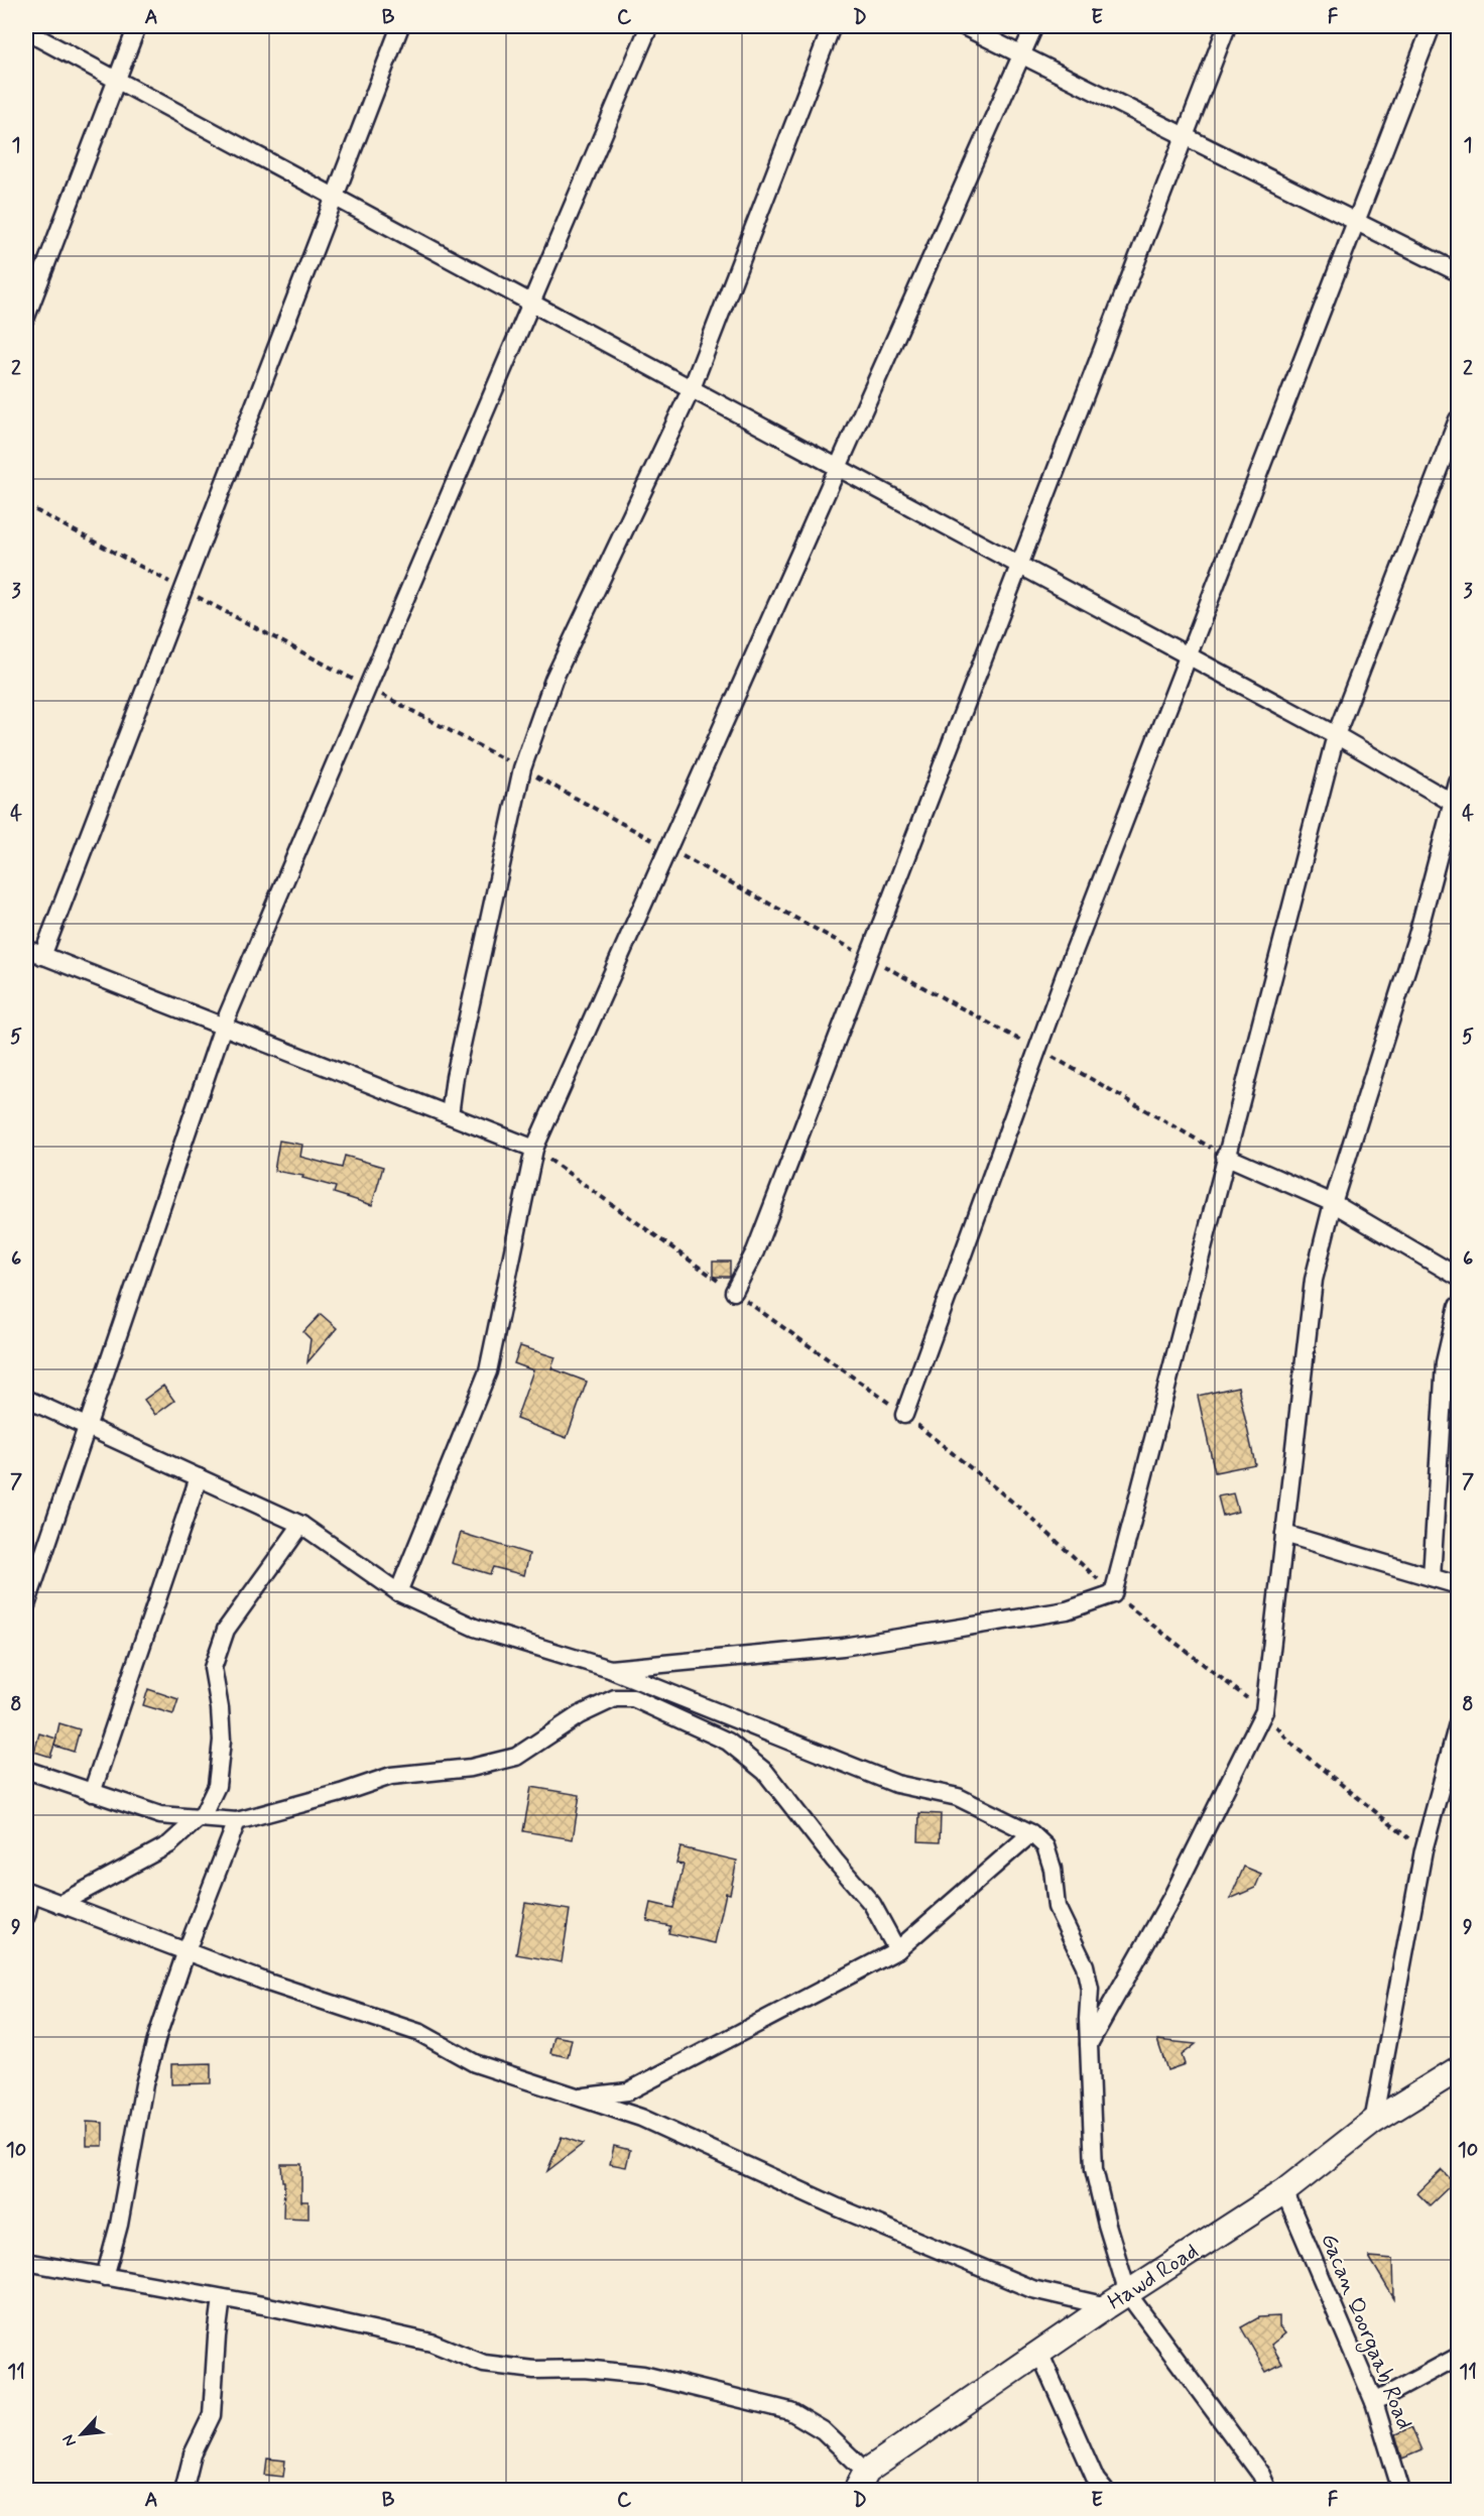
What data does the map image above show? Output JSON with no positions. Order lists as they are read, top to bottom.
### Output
{
  "streets": {
    "main road": ["Hawd Road"],
    "street": ["Gacan Qoorgaab Road"]
  },
  "crossings": [
    ["Hawd Road", "Gacan Qoorgaab Road"]
  ],
  "north": "bottom left",
  "grid": {
    "columns": [
      "A",
      "B",
      "C",
      "D",
      "E",
      "F"
    ],
    "rows": [
      "1",
      "2",
      "3",
      "4",
      "5",
      "6",
      "7",
      "8",
      "9",
      "10",
      "11"
    ]
  }
}
